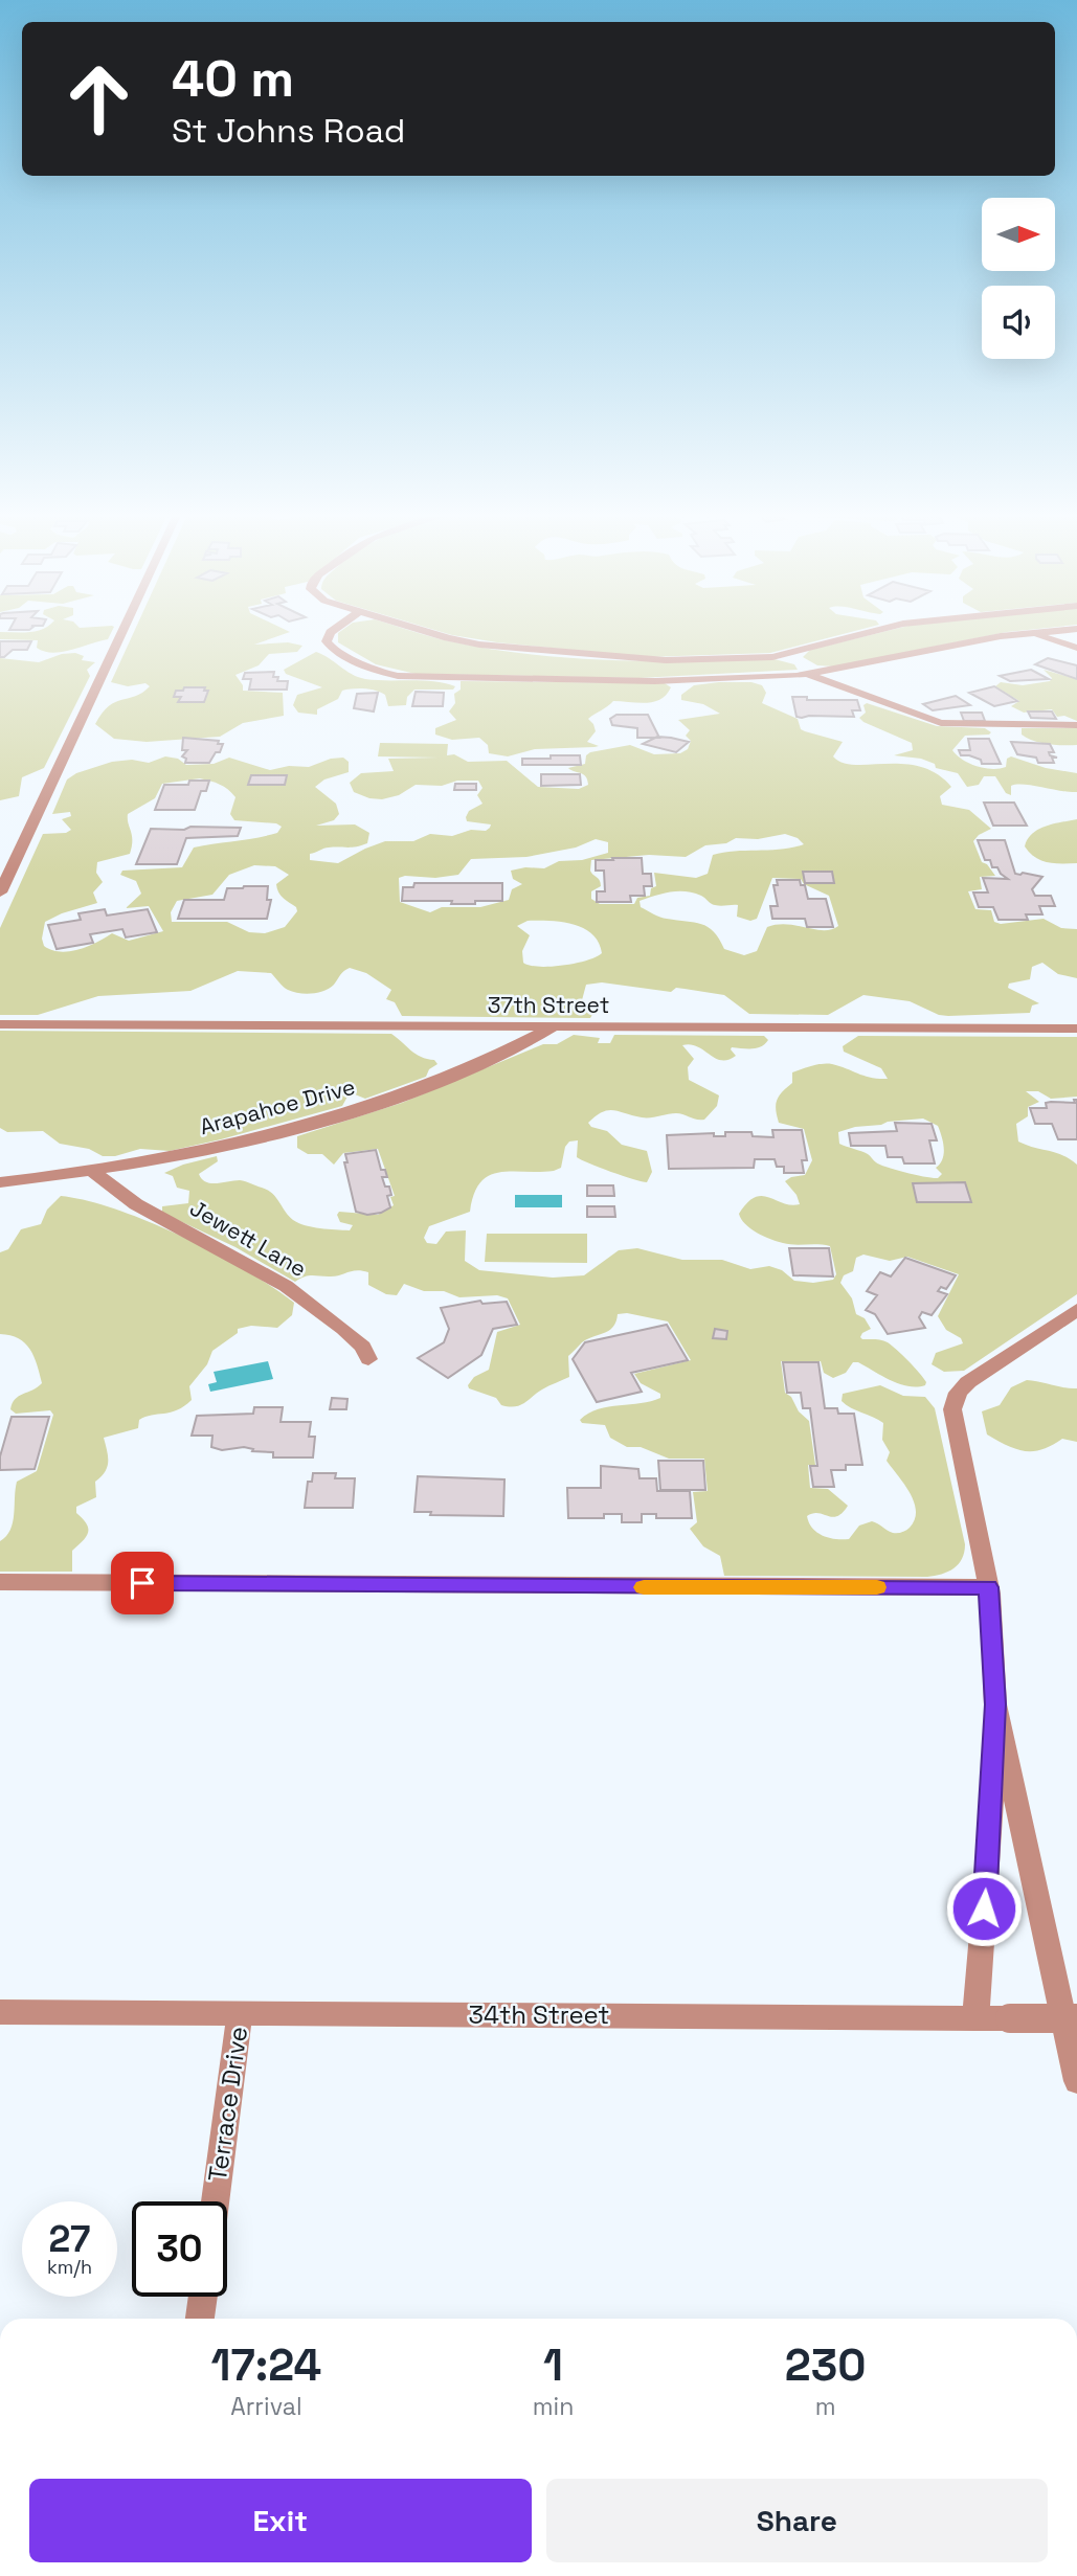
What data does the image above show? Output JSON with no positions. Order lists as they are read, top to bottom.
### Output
{
  "streets": {
    "street": [
      "37th Street",
      "Arapahoe Drive",
      "Jewett Lane",
      "34th Street",
      "Terrace Drive"
    ]
  },
  "crossings": [
    ["37th Street", "Arapahoe Drive"],
    ["Arapahoe Drive", "Jewett Lane"],
    ["34th Street", "Terrace Drive"]
  ],
  "north": "right",
  "page": {
    "turn": ["40 m", "St Johns Road"],
    "speed": "27 km/h",
    "limit": "30",
    "eta": [
      "17:24",
      "Arrival",
      "1",
      "min",
      "230",
      "m"
    ],
    "buttons": ["Exit", "Share"]
  }
}
